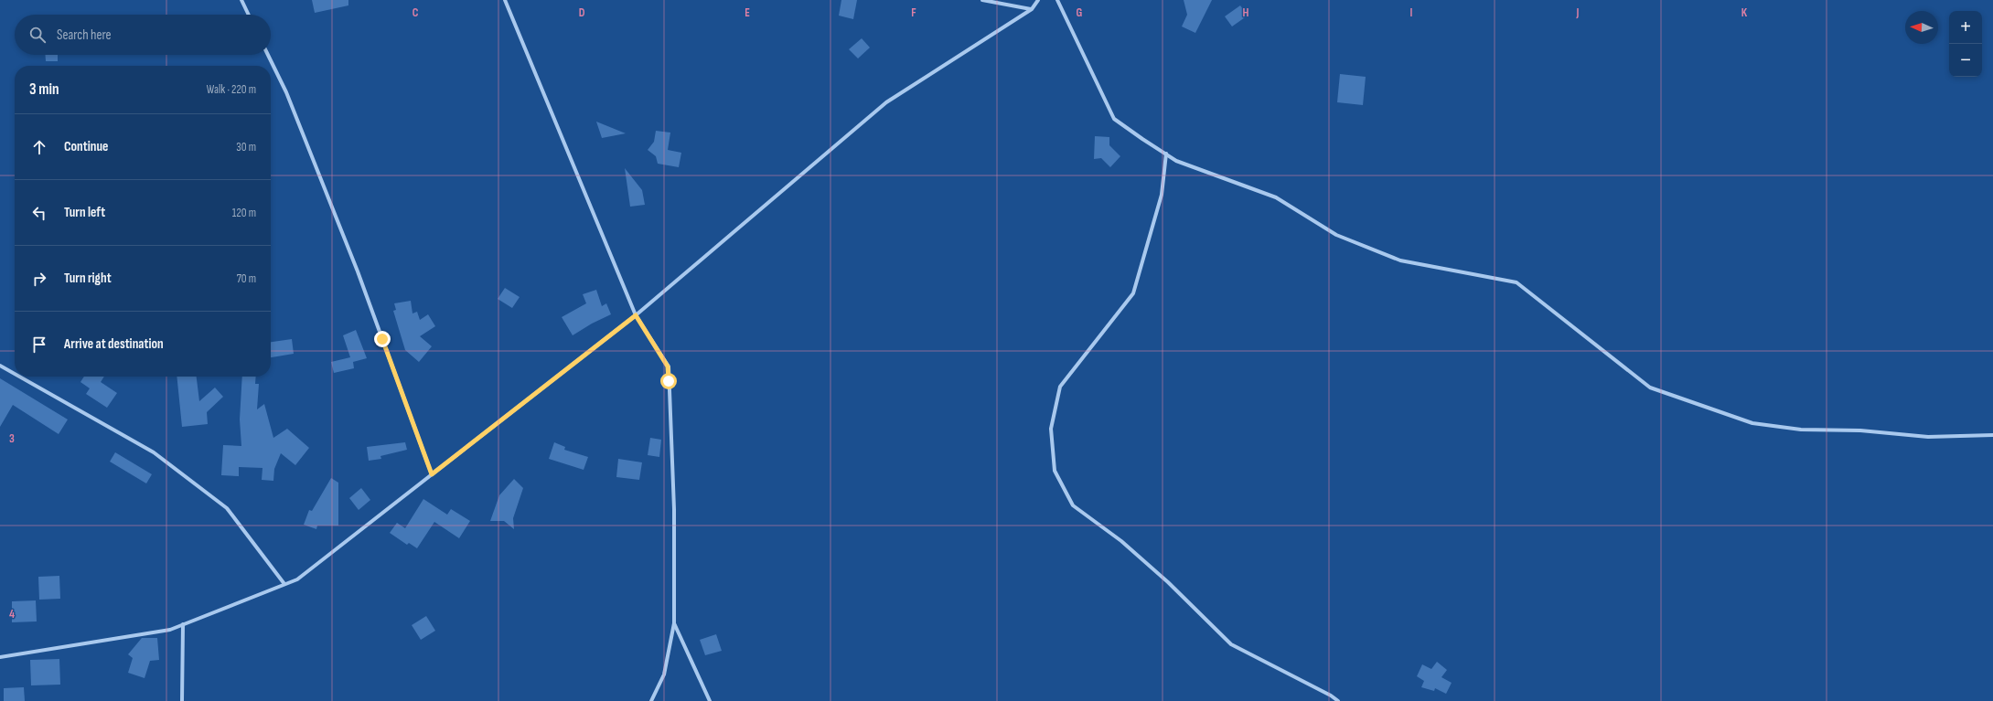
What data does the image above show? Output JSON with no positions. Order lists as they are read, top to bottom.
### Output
{
  "north": "left",
  "page": {
    "map_buttons": ["+", "−"],
    "search": "Search here",
    "heading": ["3 min", "Walk · 220 m"],
    "list": [
      ["Continue", "30 m"],
      ["Turn left", "120 m"],
      ["Turn right", "70 m"],
      "Arrive at destination"
    ]
  },
  "grid": {
    "columns": [
      "C",
      "D",
      "E",
      "F",
      "G",
      "H",
      "I",
      "J",
      "K"
    ],
    "rows": ["3", "4"]
  }
}
